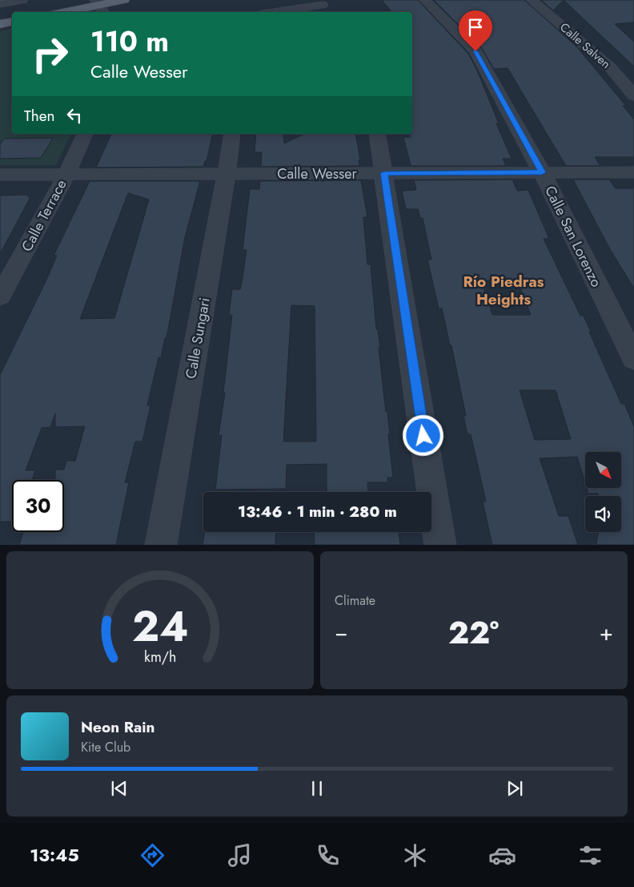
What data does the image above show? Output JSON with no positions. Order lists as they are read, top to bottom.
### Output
{
  "streets": {
    "street": [
      "Calle Salven",
      "Calle Wesser",
      "Calle Terrace",
      "Calle San Lorenzo",
      "Calle Sungari"
    ]
  },
  "crossings": [
    ["Calle Wesser", "Calle Terrace"],
    ["Calle Wesser", "Calle San Lorenzo"],
    ["Calle Wesser", "Calle Sungari"]
  ],
  "districts": ["Río Piedras Heights"],
  "north": "bottom right",
  "page": {
    "turn": ["110 m", "Calle Wesser"],
    "then": "Then",
    "limit": "30",
    "trip": "13:46 · 1 min · 280 m",
    "tile": "Climate",
    "heat": ["−", "22°", "+"],
    "song": ["Neon Rain", "Kite Club"],
    "tabs": "13:45",
    "gauge": ["24", "km/h"]
  }
}
